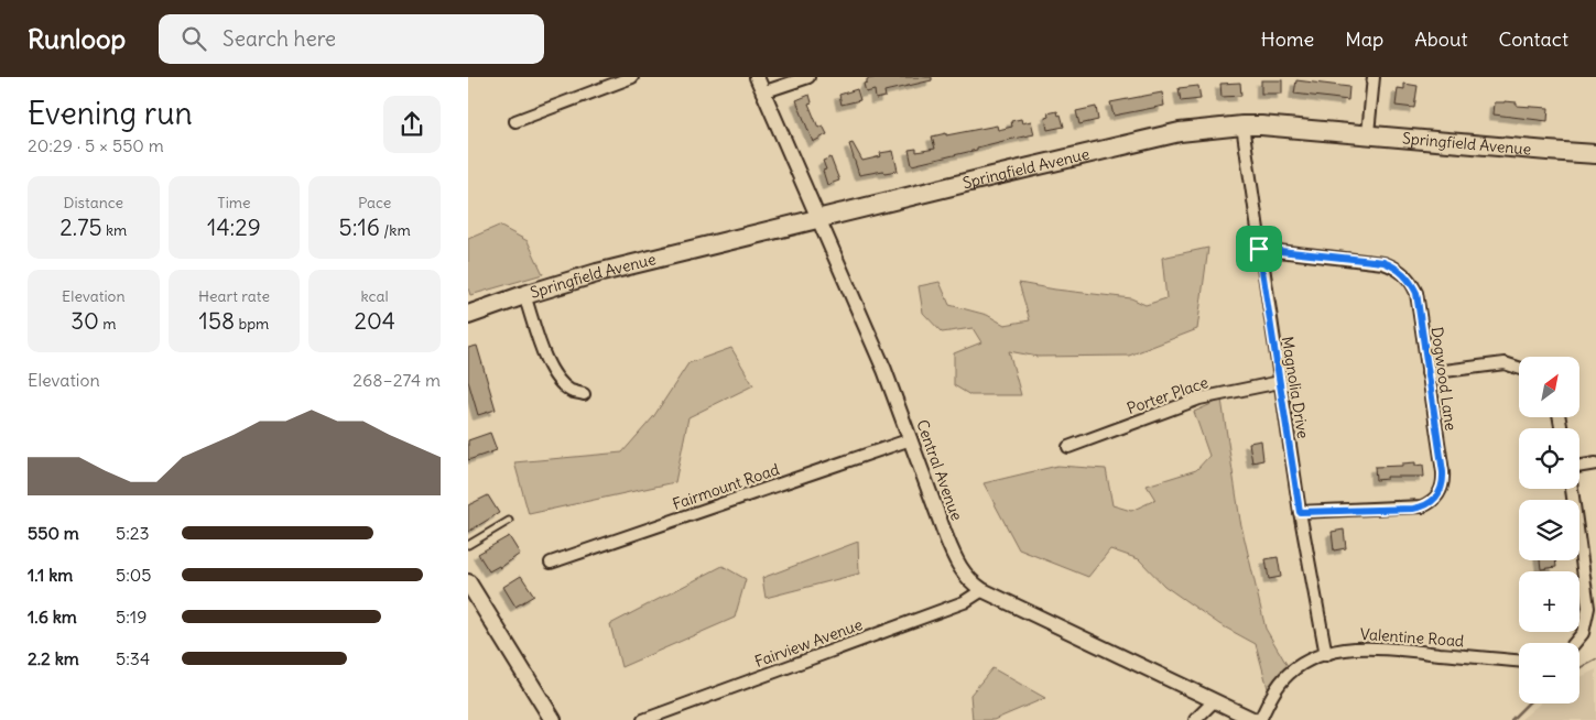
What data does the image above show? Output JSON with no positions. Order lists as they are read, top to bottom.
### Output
{
  "streets": {
    "main road": ["Springfield Avenue"],
    "street": [
      "Dogwood Lane",
      "Magnolia Drive",
      "Porter Place",
      "Central Avenue",
      "Fairmount Road",
      "Valentine Road",
      "Fairview Avenue"
    ]
  },
  "crossings": [
    ["Springfield Avenue", "Magnolia Drive"],
    ["Springfield Avenue", "Central Avenue"],
    ["Dogwood Lane", "Magnolia Drive"],
    ["Magnolia Drive", "Porter Place"],
    ["Magnolia Drive", "Valentine Road"],
    ["Central Avenue", "Fairmount Road"],
    ["Central Avenue", "Fairview Avenue"]
  ],
  "north": "top right",
  "page": {
    "header": "Runloop",
    "search": "Search here",
    "nav": [
      "Home",
      "Map",
      "About",
      "Contact"
    ],
    "heading": ["Evening run", "20:29 · 5 × 550 m"],
    "stats": [
      ["Distance", "2.75 km"],
      ["Time", "14:29"],
      ["Pace", "5:16 /km"],
      ["Elevation", "30 m"],
      ["Heart rate", "158 bpm"],
      ["kcal", "204"]
    ],
    "map_buttons": ["+", "−"],
    "chart": ["Elevation", "268–274 m"],
    "list": [
      {
        "name": "550 m",
        "note": "5:23"
      },
      {
        "name": "1.1 km",
        "note": "5:05"
      },
      {
        "name": "1.6 km",
        "note": "5:19"
      },
      {
        "name": "2.2 km",
        "note": "5:34"
      }
    ]
  }
}
